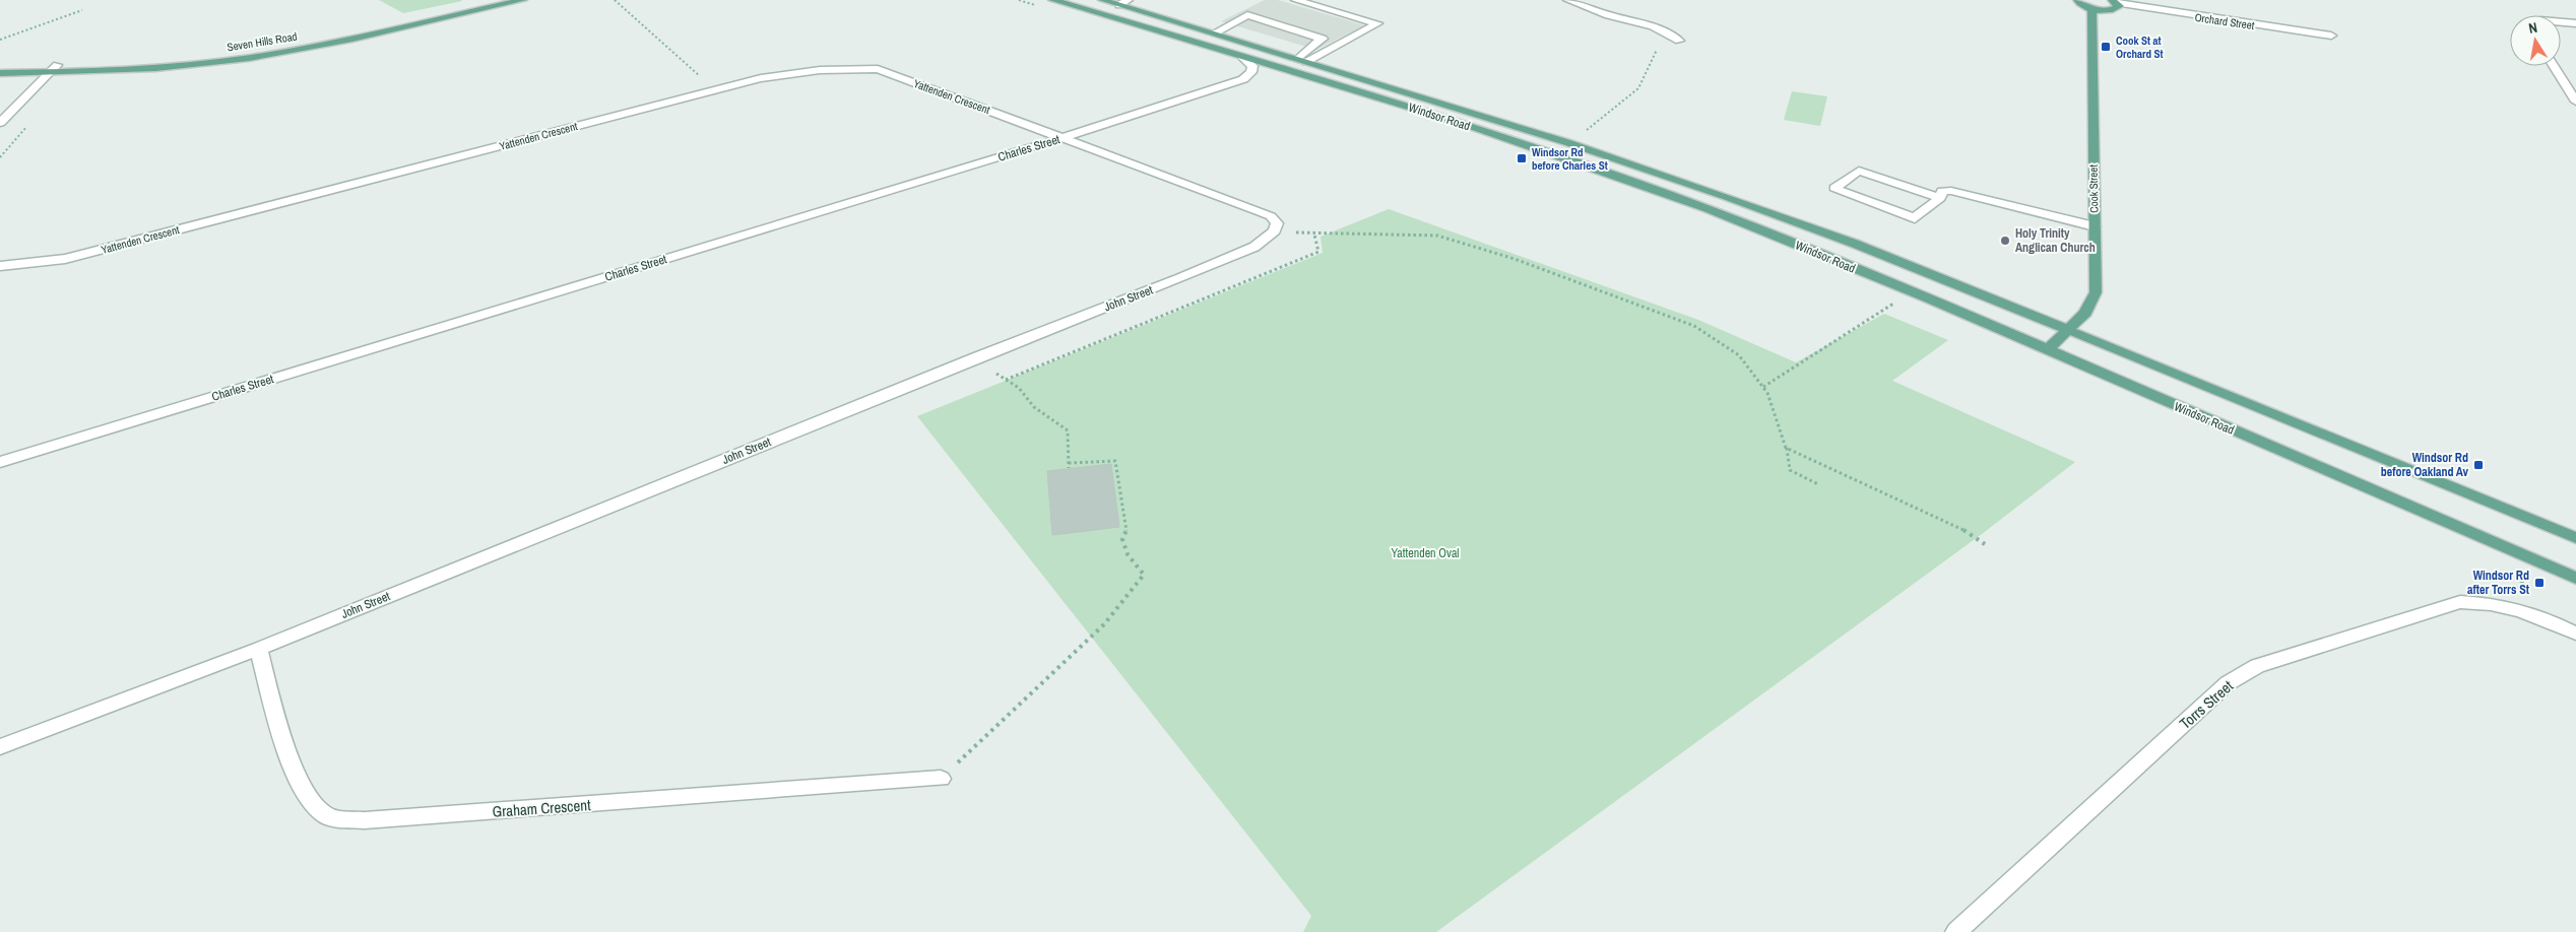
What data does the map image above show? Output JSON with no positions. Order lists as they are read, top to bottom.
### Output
{
  "streets": {
    "main road": ["Seven Hills Road", "Windsor Road", "Cook Street"],
    "street": [
      "Orchard Street",
      "Yattenden Crescent",
      "Charles Street",
      "John Street",
      "Torrs Street",
      "Graham Crescent"
    ]
  },
  "crossings": [
    ["Yattenden Crescent", "Charles Street"],
    ["Windsor Road", "Charles Street"],
    ["Windsor Road", "Cook Street"],
    ["John Street", "Graham Crescent"]
  ],
  "parks": ["Yattenden Oval"],
  "places": {
    "transit": [
      "Cook St at Orchard St",
      "Windsor Rd before Charles St",
      "Windsor Rd before Oakland Av",
      "Windsor Rd after Torrs St"
    ],
    "other": ["Holy Trinity Anglican Church"]
  },
  "north": "top"
}
